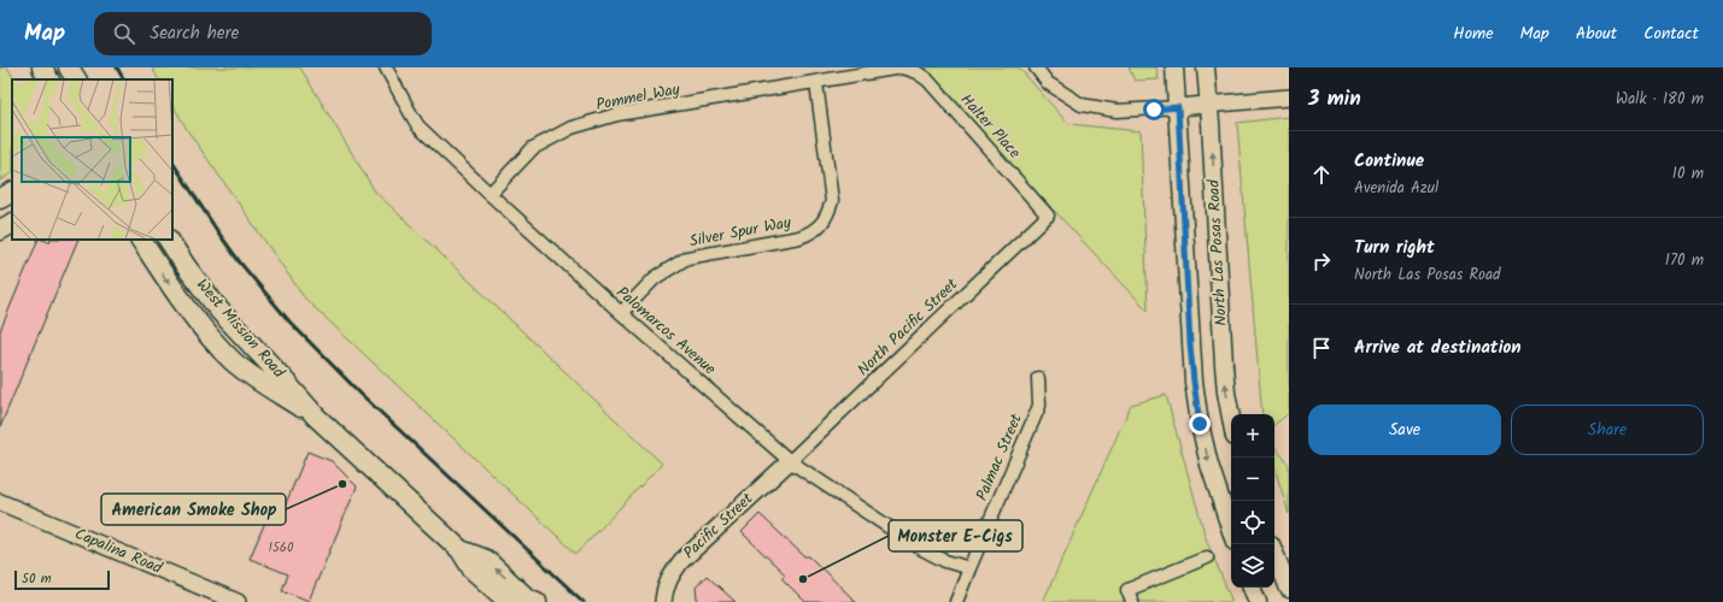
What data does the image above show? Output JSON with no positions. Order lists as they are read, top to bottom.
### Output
{
  "streets": {
    "main road": ["North Las Posas Road", "West Mission Road"],
    "street": [
      "Pommel Way",
      "Halter Place",
      "Silver Spur Way",
      "North Pacific Street",
      "Palomarcos Avenue",
      "Palmac Street",
      "Pacific Street",
      "Capalina Road"
    ]
  },
  "crossings": [
    ["Pommel Way", "Halter Place"],
    ["Pommel Way", "Silver Spur Way"],
    ["Pommel Way", "Palomarcos Avenue"],
    ["Halter Place", "North Pacific Street"],
    ["Silver Spur Way", "Palomarcos Avenue"],
    ["North Pacific Street", "Palomarcos Avenue"],
    ["North Pacific Street", "Pacific Street"],
    ["Palomarcos Avenue", "Palmac Street"],
    ["Palomarcos Avenue", "Pacific Street"]
  ],
  "places": ["American Smoke Shop", "Monster E-Cigs"],
  "house_numbers": ["1560"],
  "scale_bar": "50 m",
  "page": {
    "header": "Map",
    "search": "Search here",
    "nav": [
      "Home",
      "Map",
      "About",
      "Contact"
    ],
    "heading": ["3 min", "Walk · 180 m"],
    "list": [
      ["Continue", "Avenida Azul", "10 m"],
      ["Turn right", "North Las Posas Road", "170 m"],
      "Arrive at destination"
    ],
    "buttons": ["Save", "Share"],
    "map_buttons": ["+", "−"],
    "scale": "50 m"
  }
}
